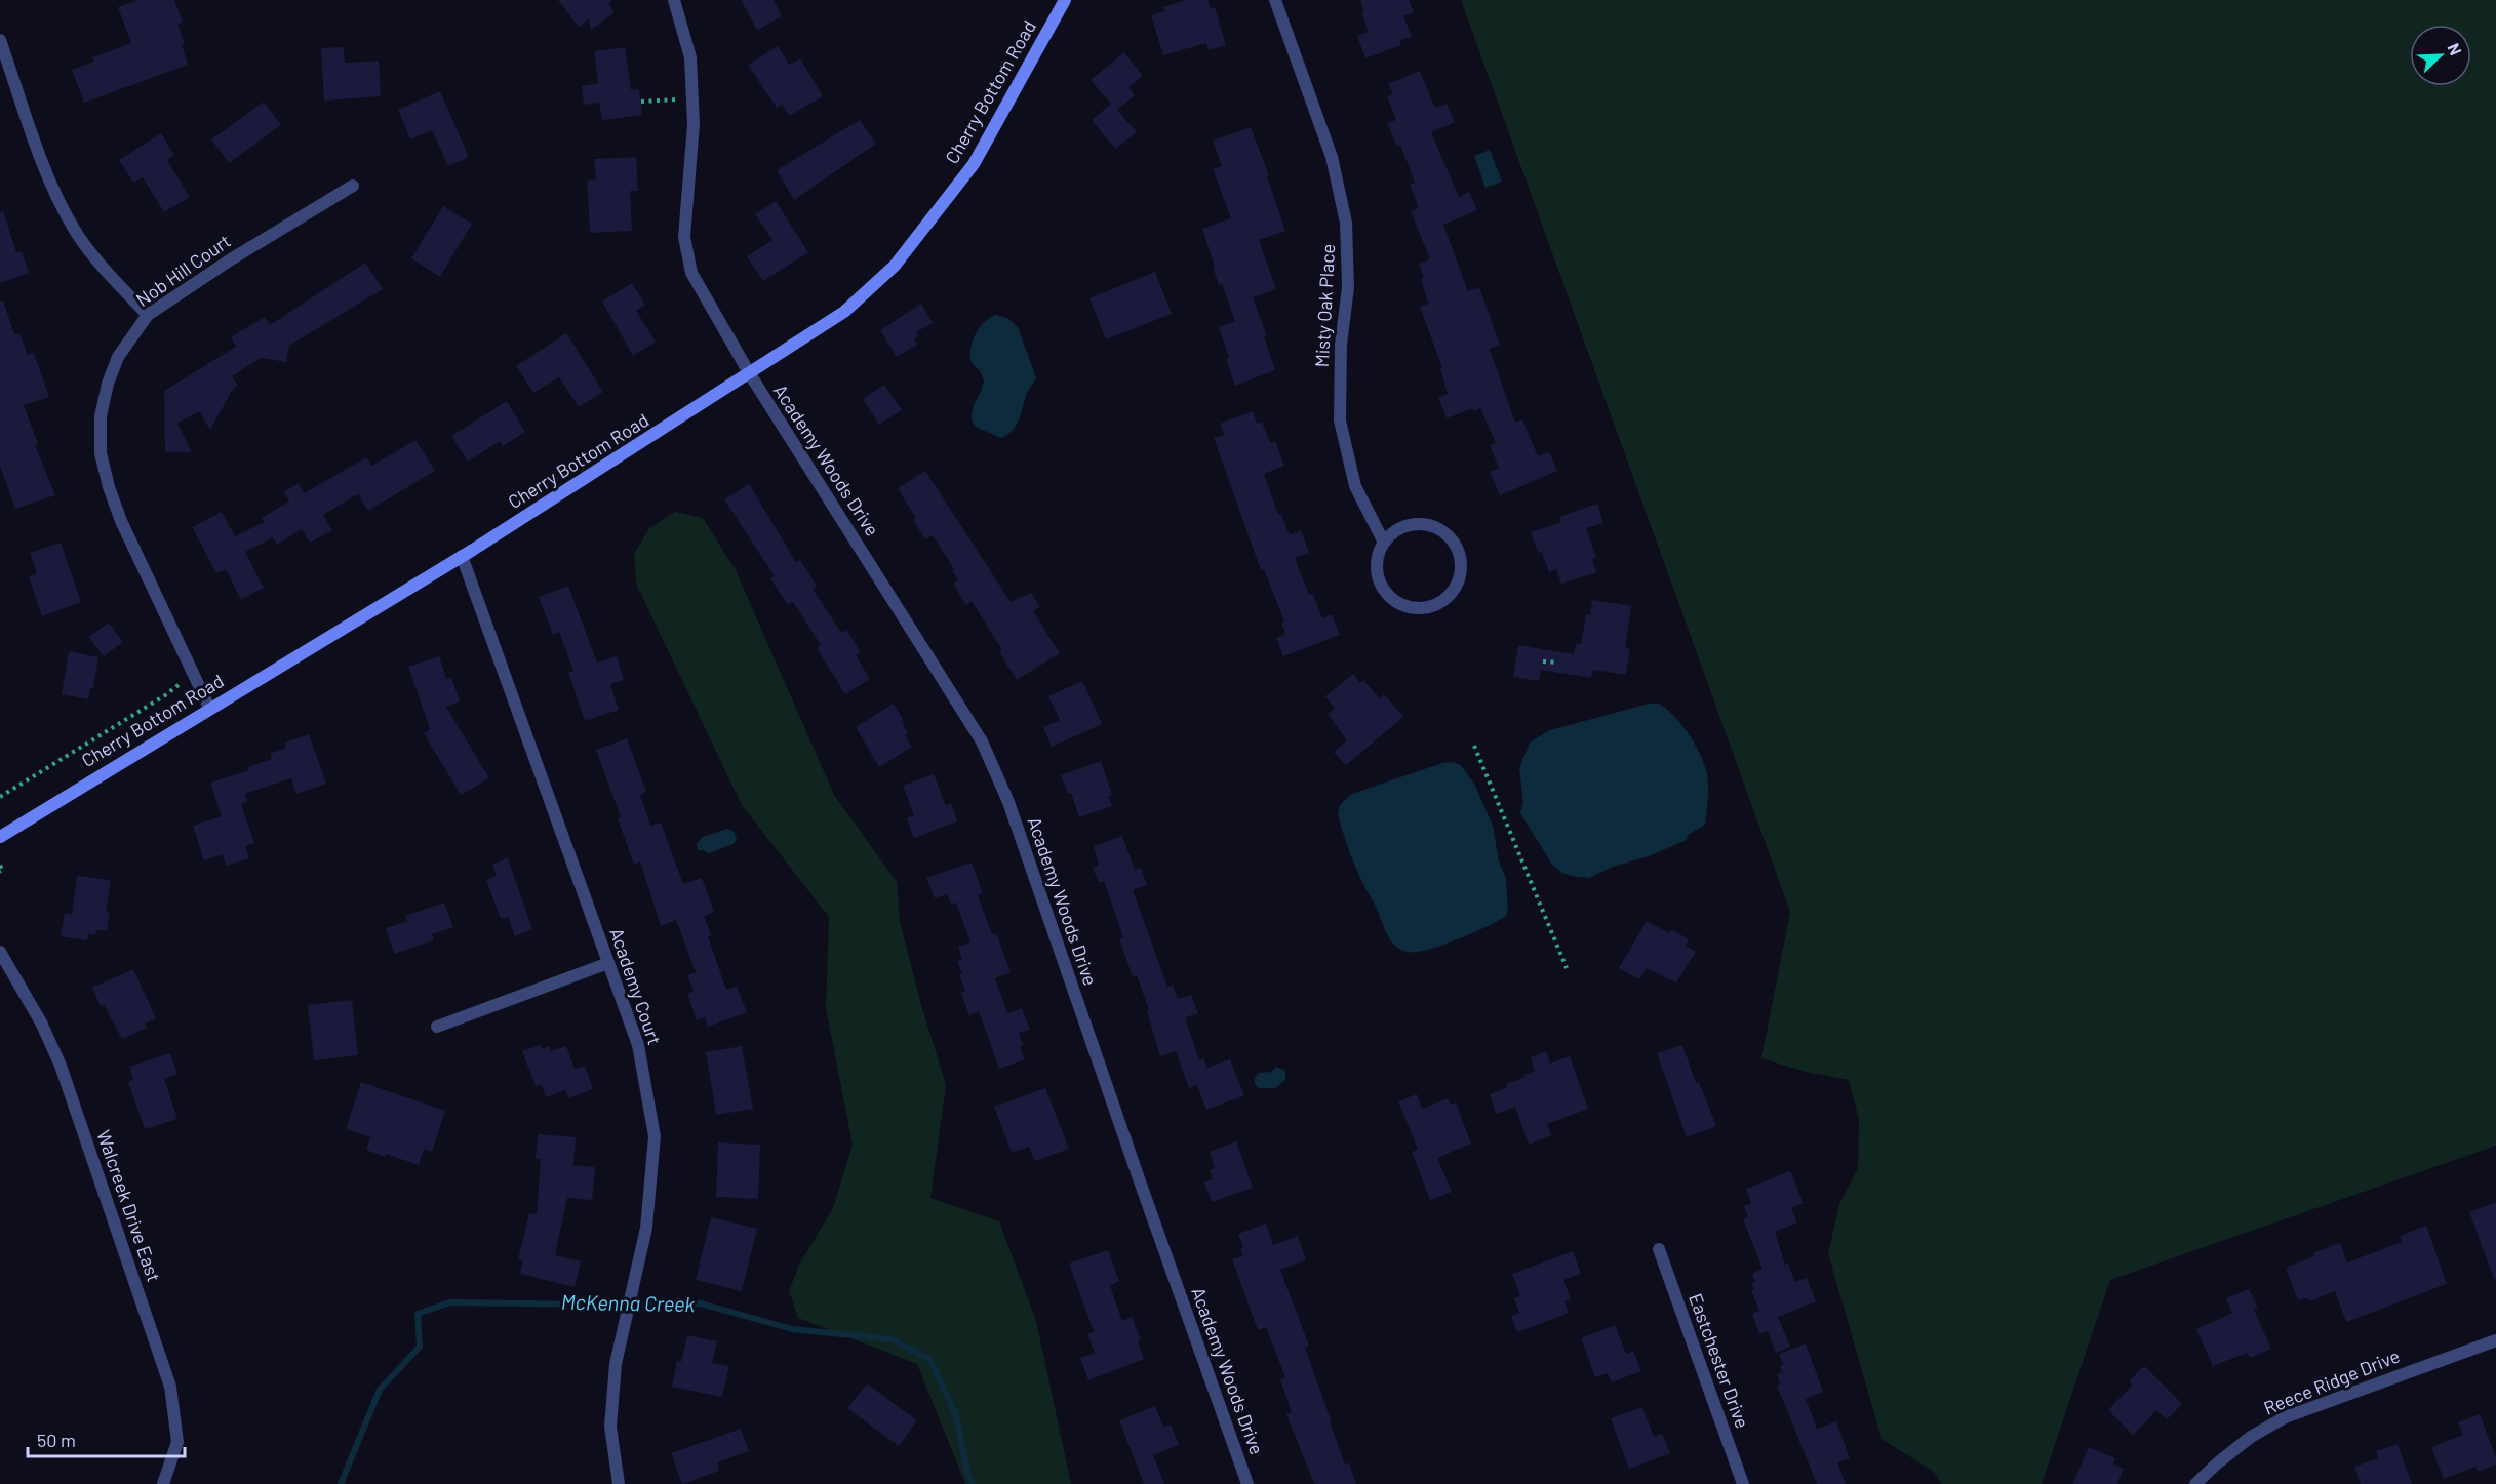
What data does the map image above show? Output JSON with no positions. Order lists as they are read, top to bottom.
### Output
{
  "streets": {
    "main road": ["Cherry Bottom Road"],
    "street": [
      "Nob Hill Court",
      "Misty Oak Place",
      "Academy Woods Drive",
      "Academy Court",
      "Walcreek Drive East",
      "Eastchester Drive",
      "Reece Ridge Drive"
    ]
  },
  "crossings": [
    ["Cherry Bottom Road", "Nob Hill Court"],
    ["Cherry Bottom Road", "Academy Woods Drive"],
    ["Cherry Bottom Road", "Academy Court"]
  ],
  "water": ["McKenna Creek"],
  "scale_bar": "50 m",
  "north": "top right"
}
